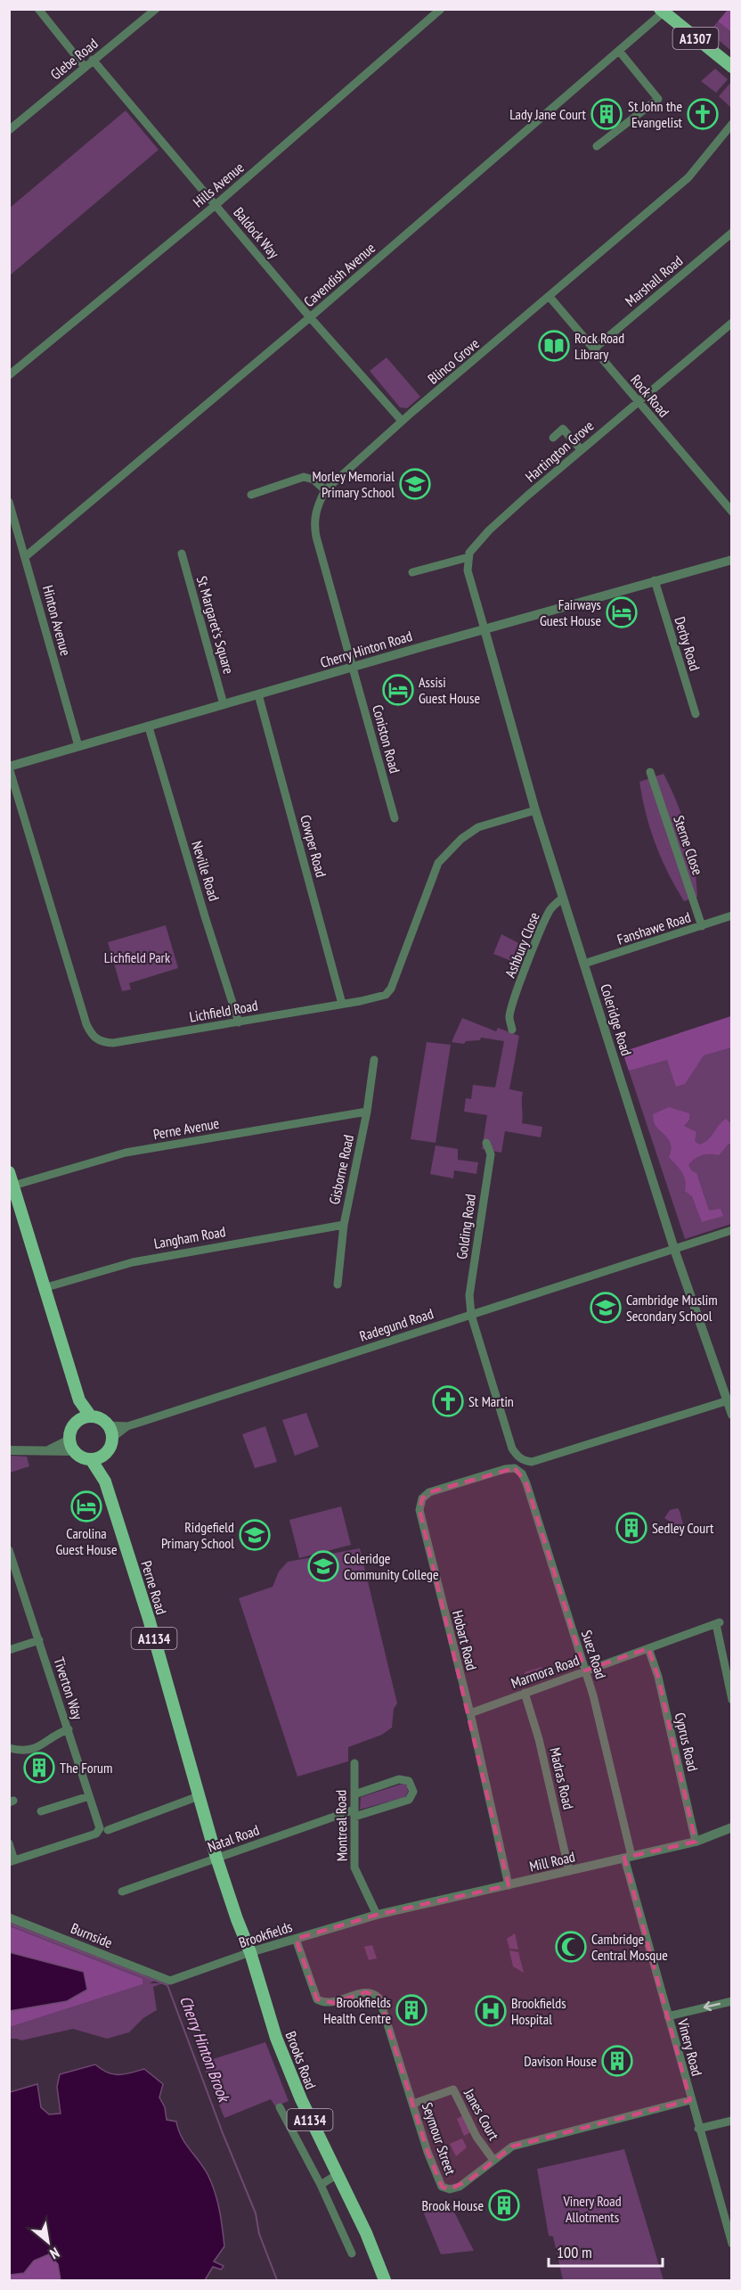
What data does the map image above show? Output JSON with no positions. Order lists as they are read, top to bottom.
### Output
{
  "streets": {
    "main road": [
      "A1307",
      "Perne Road",
      "A1134",
      "Brooks Road"
    ],
    "street": [
      "Glebe Road",
      "Hills Avenue",
      "Baldock Way",
      "Cavendish Avenue",
      "Marshall Road",
      "Blinco Grove",
      "Rock Road",
      "Hartington Grove",
      "Hinton Avenue",
      "St Margaret's Square",
      "Derby Road",
      "Cherry Hinton Road",
      "Coniston Road",
      "Sterne Close",
      "Cowper Road",
      "Neville Road",
      "Fanshawe Road",
      "Ashbury Close",
      "Lichfield Road",
      "Coleridge Road",
      "Perne Avenue",
      "Gisborne Road",
      "Golding Road",
      "Langham Road",
      "Radegund Road",
      "Hobart Road",
      "Suez Road",
      "Marmora Road",
      "Tiverton Way",
      "Cyprus Road",
      "Madras Road",
      "Montreal Road",
      "Natal Road",
      "Mill Road",
      "Brookfields",
      "Burnside",
      "Vinery Road",
      "Janes Court",
      "Seymour Street"
    ]
  },
  "crossings": [
    ["A1307", "Cavendish Avenue"],
    ["Glebe Road", "Baldock Way"],
    ["Hills Avenue", "Baldock Way"],
    ["Baldock Way", "Cavendish Avenue"],
    ["Baldock Way", "Blinco Grove"],
    ["Cavendish Avenue", "Hinton Avenue"],
    ["Marshall Road", "Rock Road"],
    ["Blinco Grove", "Rock Road"],
    ["Blinco Grove", "Cherry Hinton Road"],
    ["Blinco Grove", "Coniston Road"],
    ["Rock Road", "Hartington Grove"],
    ["Hinton Avenue", "Cherry Hinton Road"],
    ["St Margaret's Square", "Cherry Hinton Road"],
    ["Derby Road", "Cherry Hinton Road"],
    ["Cherry Hinton Road", "Coniston Road"],
    ["Cherry Hinton Road", "Cowper Road"],
    ["Cherry Hinton Road", "Neville Road"],
    ["Cherry Hinton Road", "Lichfield Road"],
    ["Cherry Hinton Road", "Coleridge Road"],
    ["Sterne Close", "Fanshawe Road"],
    ["Cowper Road", "Lichfield Road"],
    ["Neville Road", "Lichfield Road"],
    ["Fanshawe Road", "Coleridge Road"],
    ["Ashbury Close", "Coleridge Road"],
    ["Lichfield Road", "Coleridge Road"],
    ["Coleridge Road", "Radegund Road"],
    ["Perne Avenue", "Gisborne Road"],
    ["Gisborne Road", "Langham Road"],
    ["Golding Road", "Radegund Road"],
    ["Radegund Road", "Perne Road"],
    ["Perne Road", "Natal Road"],
    ["Perne Road", "Brookfields"],
    ["Perne Road", "Brooks Road"],
    ["Hobart Road", "Suez Road"],
    ["Hobart Road", "Marmora Road"],
    ["Hobart Road", "Mill Road"],
    ["Suez Road", "Marmora Road"],
    ["Suez Road", "Mill Road"],
    ["Suez Road", "Vinery Road"],
    ["Marmora Road", "Cyprus Road"],
    ["Marmora Road", "Madras Road"],
    ["Cyprus Road", "Mill Road"],
    ["Madras Road", "Mill Road"],
    ["Montreal Road", "Natal Road"],
    ["Montreal Road", "Mill Road"],
    ["Montreal Road", "Brookfields"],
    ["Mill Road", "Brookfields"],
    ["Mill Road", "Vinery Road"],
    ["Brookfields", "Burnside"],
    ["Brookfields", "Brooks Road"],
    ["Brookfields", "Seymour Street"],
    ["Vinery Road", "Seymour Street"],
    ["Janes Court", "Seymour Street"]
  ],
  "water": ["Cherry Hinton Brook"],
  "parks": ["Lichfield Park", "Vinery Road Allotments"],
  "places": {
    "building": [
      "Lady Jane Court",
      "Sedley Court",
      "The Forum",
      "Brookfields Health Centre",
      "Davison House",
      "Brook House"
    ],
    "church": ["St John the Evangelist", "St Martin"],
    "library": ["Rock Road Library"],
    "school or university": [
      "Morley Memorial Primary School",
      "Cambridge Muslim Secondary School",
      "Ridgefield Primary School",
      "Coleridge Community College"
    ],
    "hotel": ["Fairways Guest House", "Assisi Guest House", "Carolina Guest House"],
    "mosque": ["Cambridge Central Mosque"],
    "hospital": ["Brookfields Hospital"]
  },
  "scale_bar": "100 m",
  "north": "bottom right"
}
